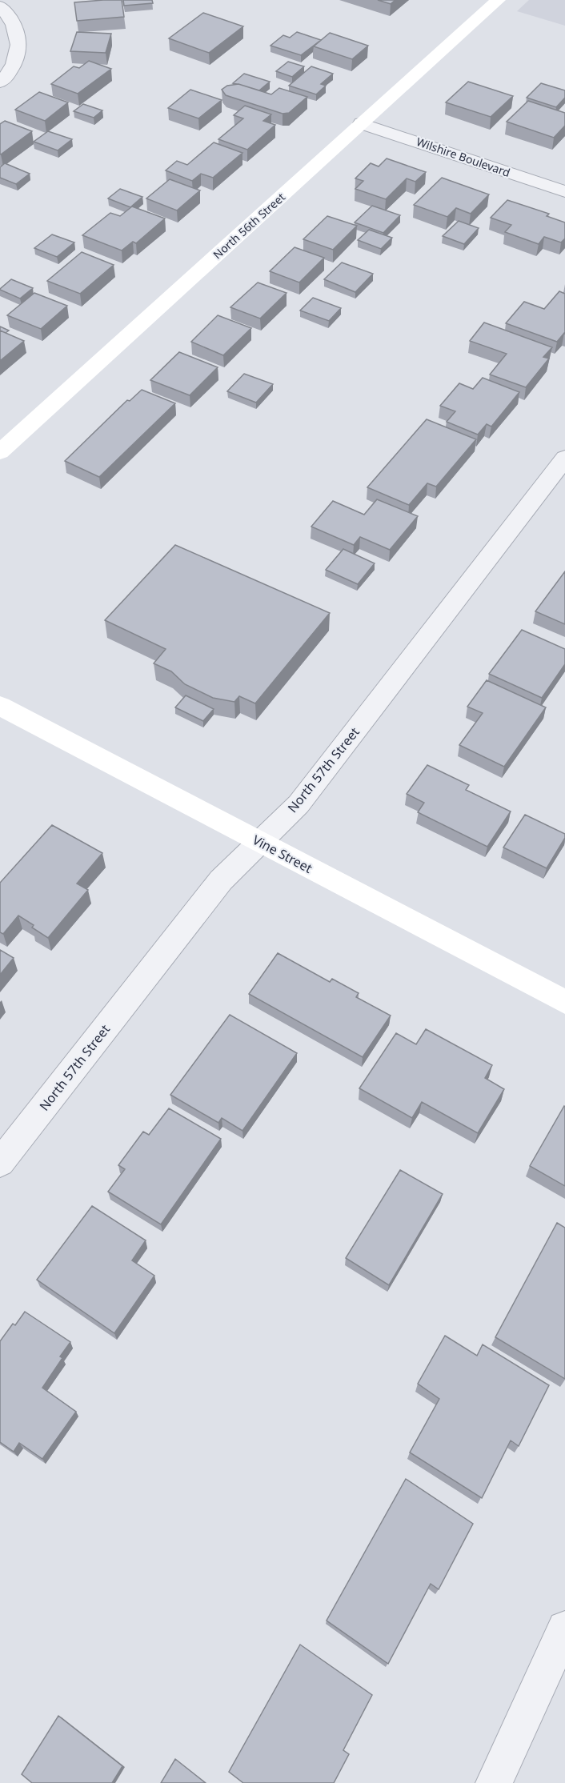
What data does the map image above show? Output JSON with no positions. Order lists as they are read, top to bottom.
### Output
{
  "streets": {
    "main road": ["North 56th Street", "Vine Street"],
    "street": ["Wilshire Boulevard", "North 57th Street"]
  },
  "crossings": [
    ["Wilshire Boulevard", "North 56th Street"],
    ["North 57th Street", "Vine Street"]
  ]
}
